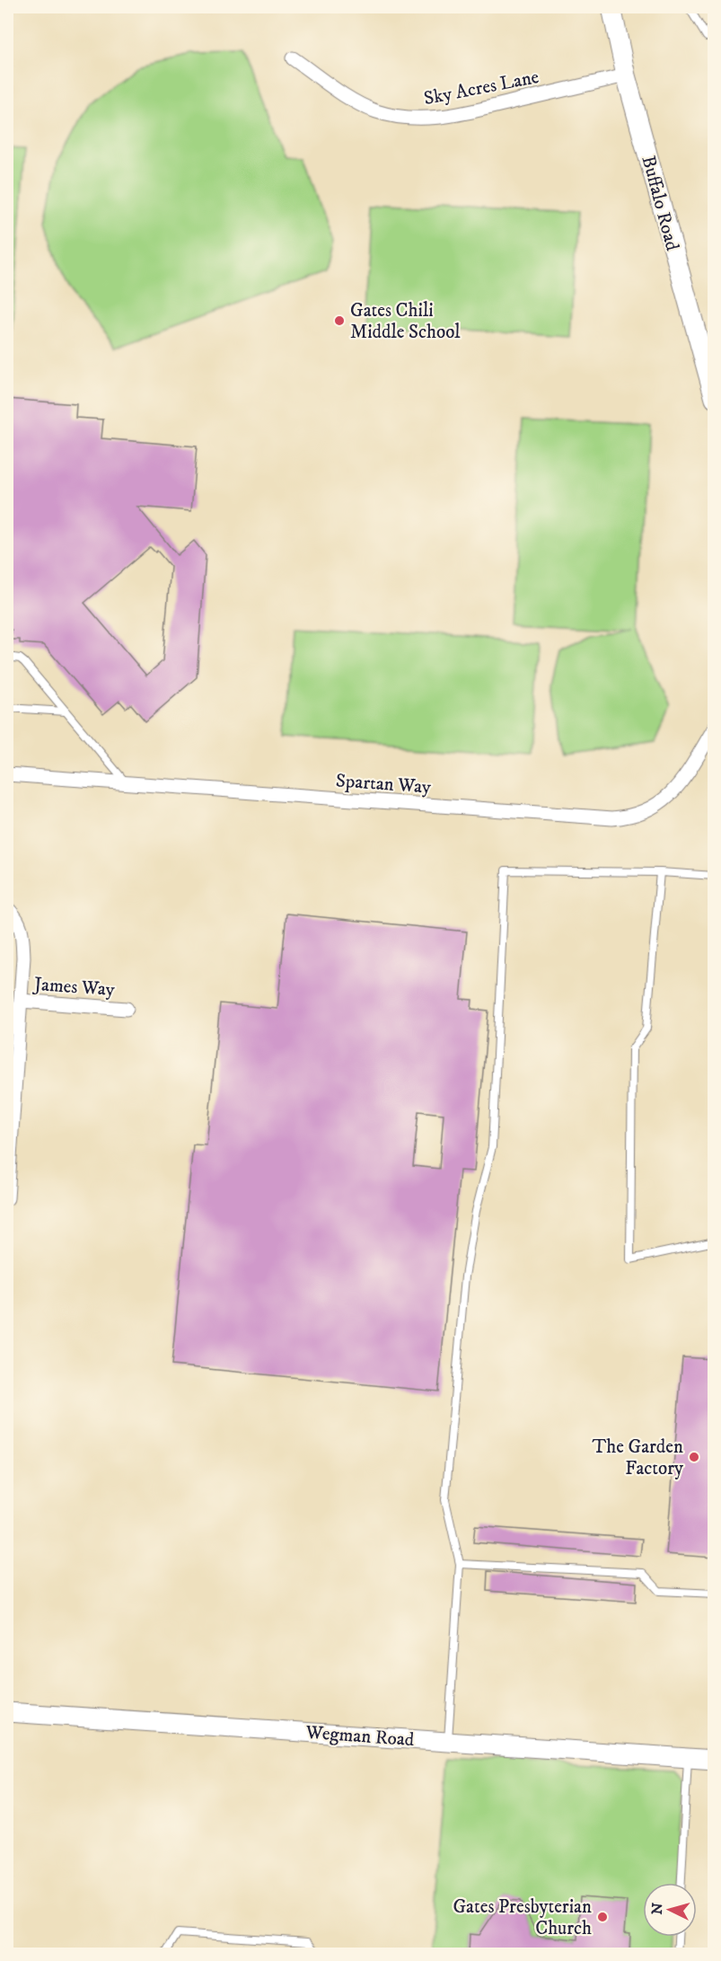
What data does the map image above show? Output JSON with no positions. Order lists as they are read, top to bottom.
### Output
{
  "streets": {
    "street": [
      "Sky Acres Lane",
      "Buffalo Road",
      "Spartan Way",
      "James Way",
      "Wegman Road"
    ]
  },
  "crossings": [
    ["Sky Acres Lane", "Buffalo Road"]
  ],
  "places": ["Gates Chili Middle School", "The Garden Factory", "Gates Presbyterian Church"],
  "north": "left"
}
